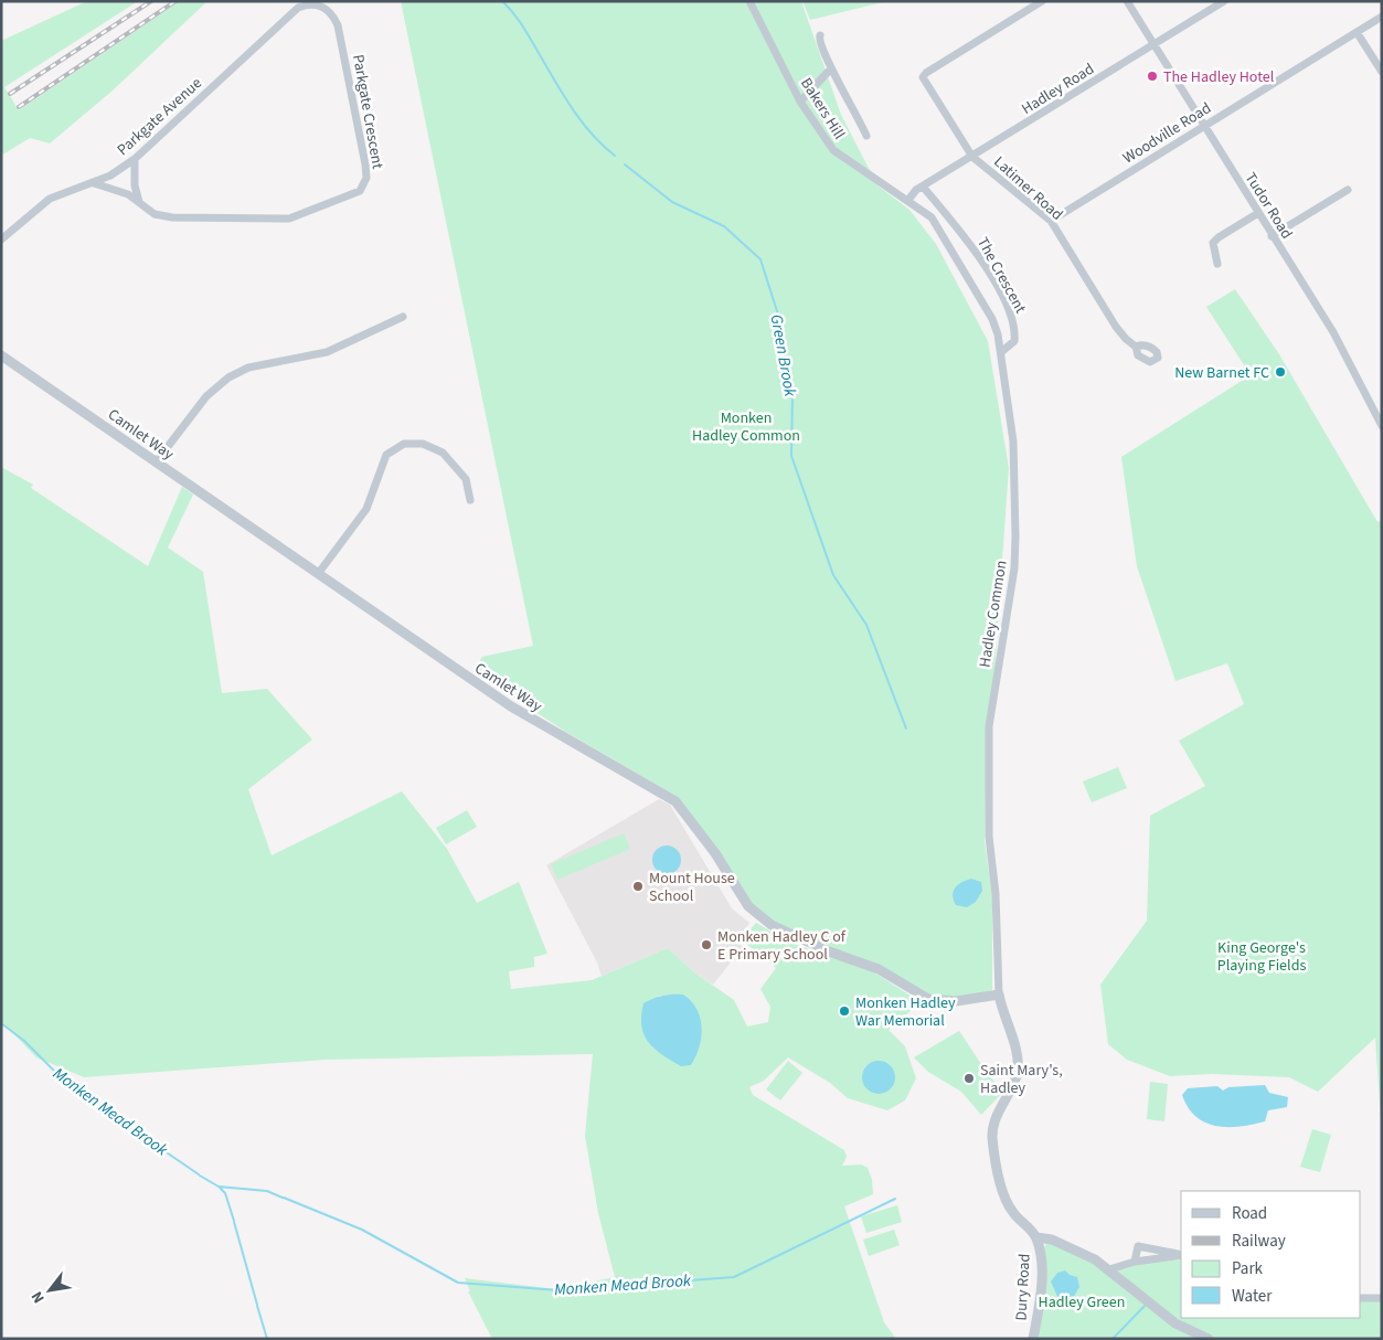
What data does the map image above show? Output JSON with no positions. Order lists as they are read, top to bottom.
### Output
{
  "streets": {
    "street": [
      "Hadley Road",
      "Bakers Hill",
      "Parkgate Crescent",
      "Parkgate Avenue",
      "Woodville Road",
      "Latimer Road",
      "Tudor Road",
      "The Crescent",
      "Camlet Way",
      "Hadley Common",
      "Dury Road"
    ]
  },
  "crossings": [
    ["Hadley Road", "Bakers Hill"],
    ["Hadley Road", "Latimer Road"],
    ["Hadley Road", "Tudor Road"],
    ["Hadley Road", "The Crescent"],
    ["Hadley Road", "Hadley Common"],
    ["Bakers Hill", "Hadley Common"],
    ["Parkgate Crescent", "Parkgate Avenue"],
    ["Woodville Road", "Latimer Road"],
    ["Woodville Road", "Tudor Road"],
    ["The Crescent", "Hadley Common"],
    ["Camlet Way", "Hadley Common"]
  ],
  "water": ["Green Brook", "Monken Mead Brook"],
  "parks": ["Monken Hadley Common", "King George's Playing Fields", "Hadley Green"],
  "places": [
    "The Hadley Hotel",
    "New Barnet FC",
    "Mount House School",
    "Monken Hadley C of E Primary School",
    "Monken Hadley War Memorial",
    "Saint Mary's, Hadley"
  ],
  "legend": [
    "Road",
    "Railway",
    "Park",
    "Water"
  ],
  "north": "bottom left"
}
